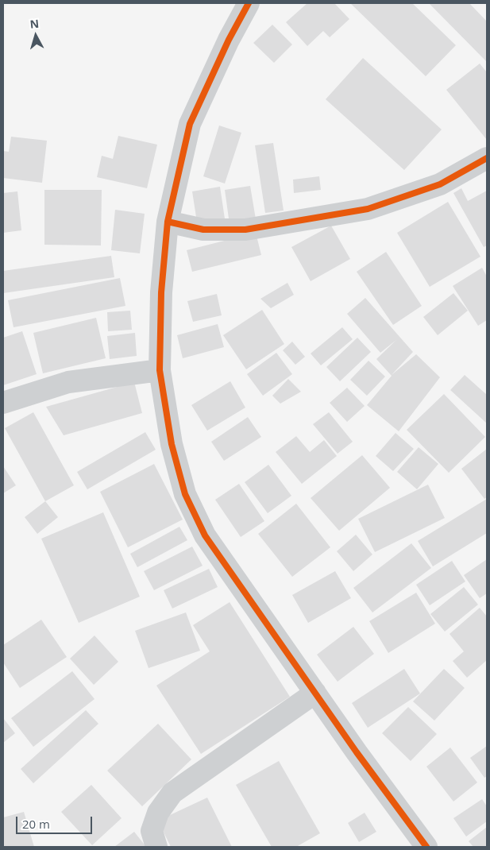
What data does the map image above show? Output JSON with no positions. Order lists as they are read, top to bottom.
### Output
{
  "scale_bar": "20 m",
  "north": "top"
}
